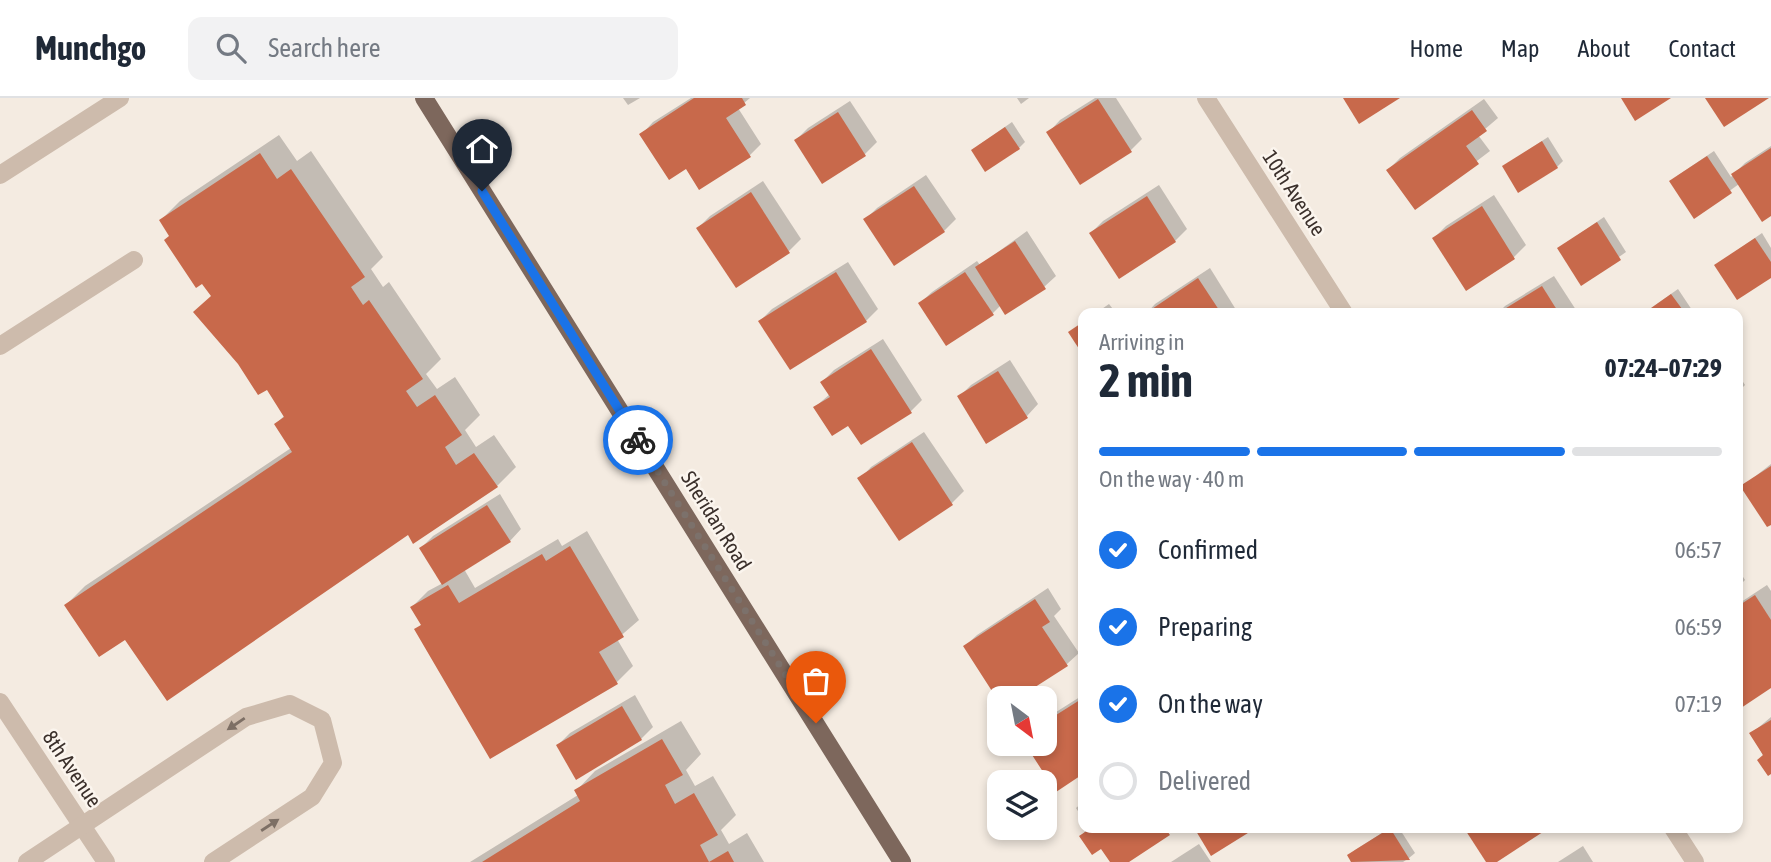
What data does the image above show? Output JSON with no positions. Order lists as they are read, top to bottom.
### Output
{
  "streets": {
    "main road": ["Sheridan Road"],
    "street": ["10th Avenue", "8th Avenue"]
  },
  "north": "bottom right",
  "page": {
    "header": "Munchgo",
    "search": "Search here",
    "nav": [
      "Home",
      "Map",
      "About",
      "Contact"
    ],
    "heading": ["2 min", "Arriving in", "07:24–07:29"],
    "bar": "On the way · 40 m",
    "list": [
      ["Confirmed", "06:57"],
      ["Preparing", "06:59"],
      ["On the way", "07:19"],
      "Delivered"
    ]
  }
}
